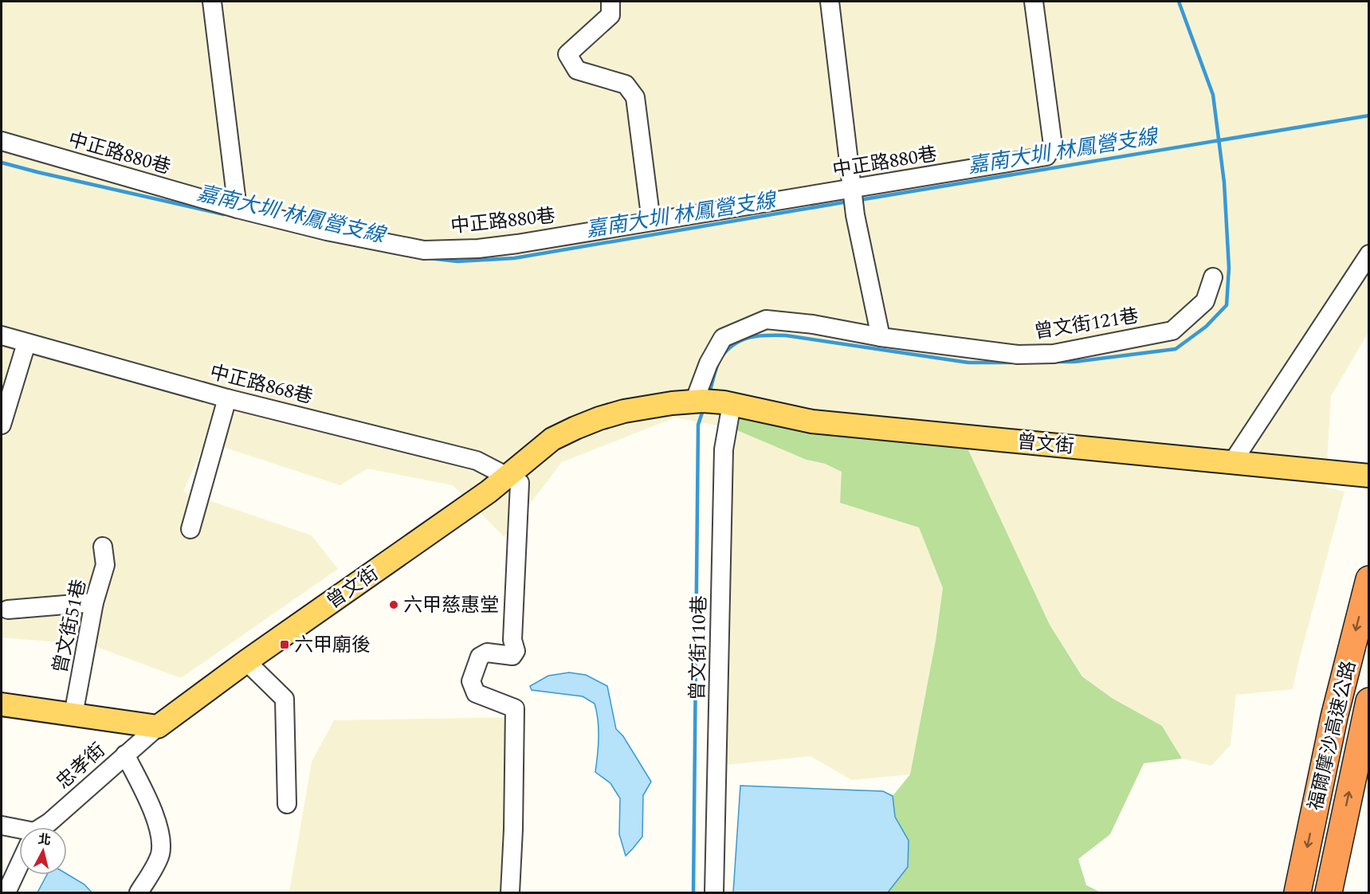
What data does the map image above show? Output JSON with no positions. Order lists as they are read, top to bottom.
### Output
{
  "streets": {
    "highway": ["福爾摩沙高速公路"],
    "main road": ["曾文街"],
    "street": [
      "中正路880巷",
      "曾文街121巷",
      "中正路868巷",
      "曾文街51巷",
      "曾文街110巷",
      "忠孝街"
    ]
  },
  "crossings": [
    ["曾文街121巷", "曾文街"],
    ["中正路868巷", "曾文街"],
    ["曾文街", "曾文街110巷"],
    ["曾文街", "忠孝街"]
  ],
  "water": ["嘉南大圳 林鳳營支線"],
  "places": {
    "other": ["六甲慈惠堂"],
    "transit": ["六甲廟後"]
  },
  "north": "top"
}
